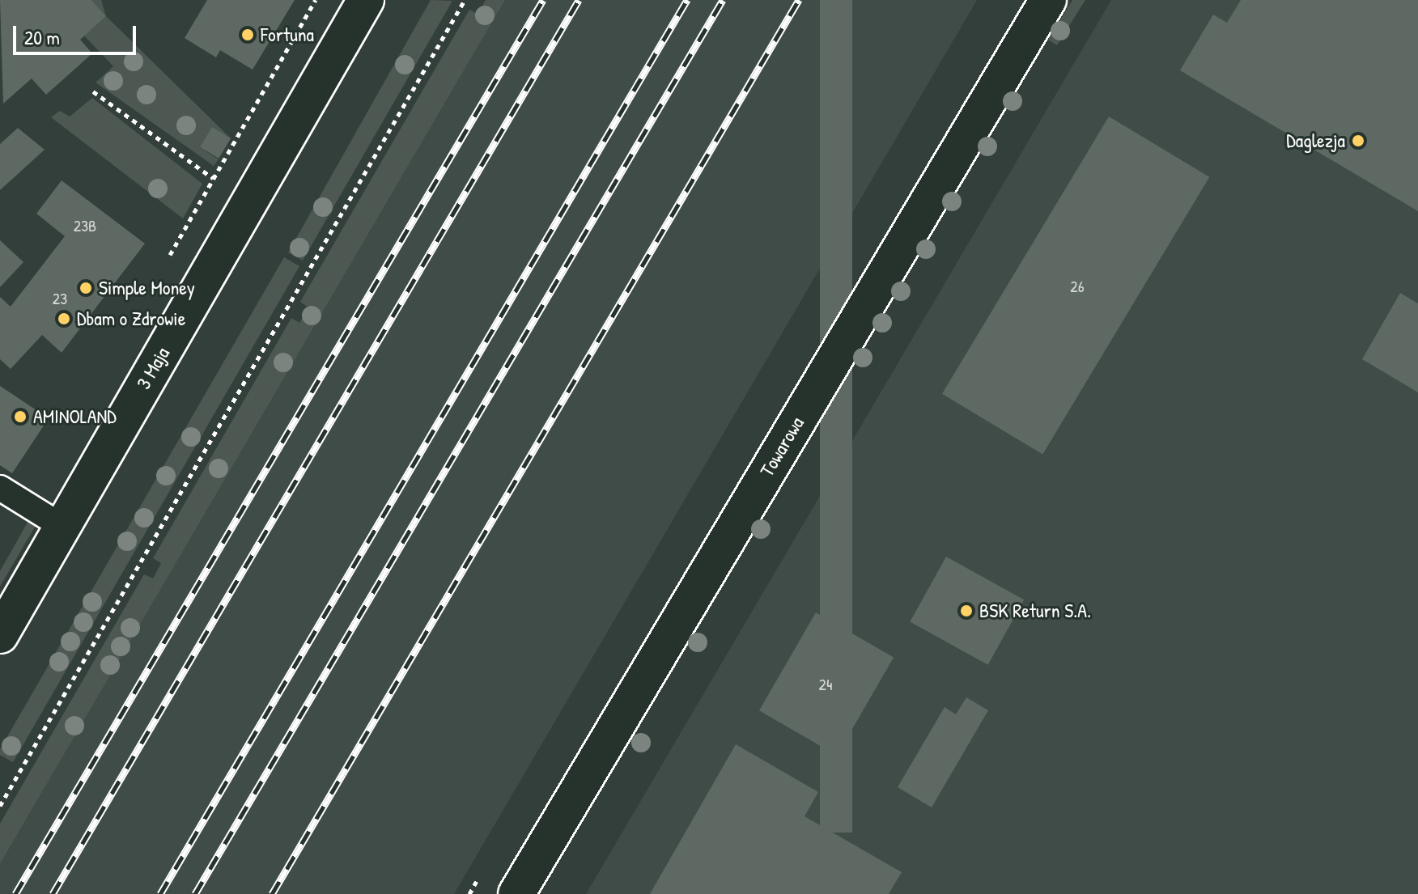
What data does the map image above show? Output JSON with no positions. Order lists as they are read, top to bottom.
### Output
{
  "streets": {
    "street": ["3 Maja", "Towarowa"]
  },
  "places": [
    "Fortuna",
    "Daglezja",
    "Simple Money",
    "Dbam o Zdrowie",
    "AMINOLAND",
    "BSK Return S.A."
  ],
  "house_numbers": [
    "23B",
    "26",
    "23",
    "24"
  ],
  "scale_bar": "20 m"
}
